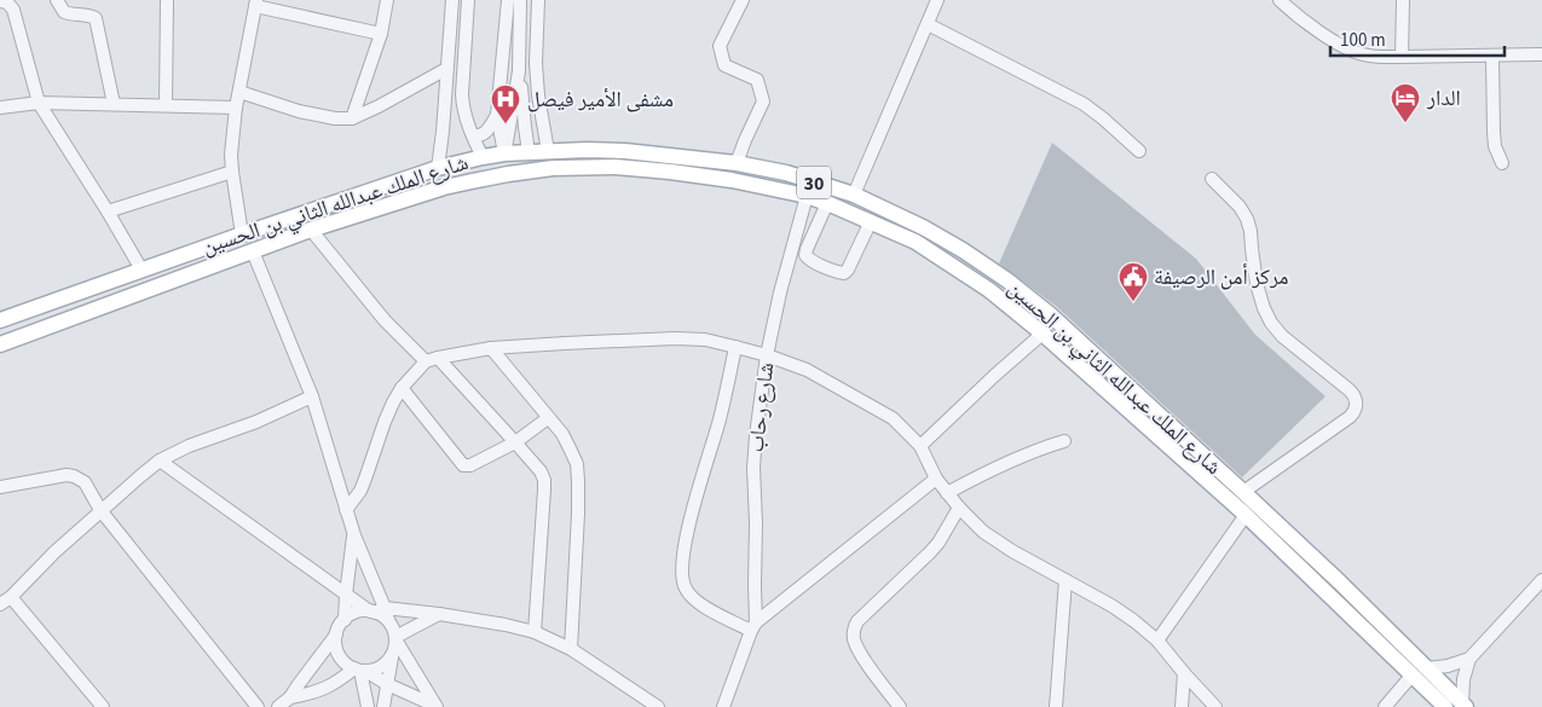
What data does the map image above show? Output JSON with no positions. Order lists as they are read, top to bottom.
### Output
{
  "streets": {
    "main road": ["30", "شارع الملك عبدالله الثاني بن الحسين"],
    "street": ["شارع رحاب"]
  },
  "crossings": [
    ["شارع الملك عبدالله الثاني بن الحسين", "شارع رحاب"]
  ],
  "places": {
    "hotel": ["الدار"],
    "hospital": ["مشفى الأمير فيصل"],
    "public building": ["مركز أمن الرصيفة"]
  },
  "scale_bar": "100 m"
}
